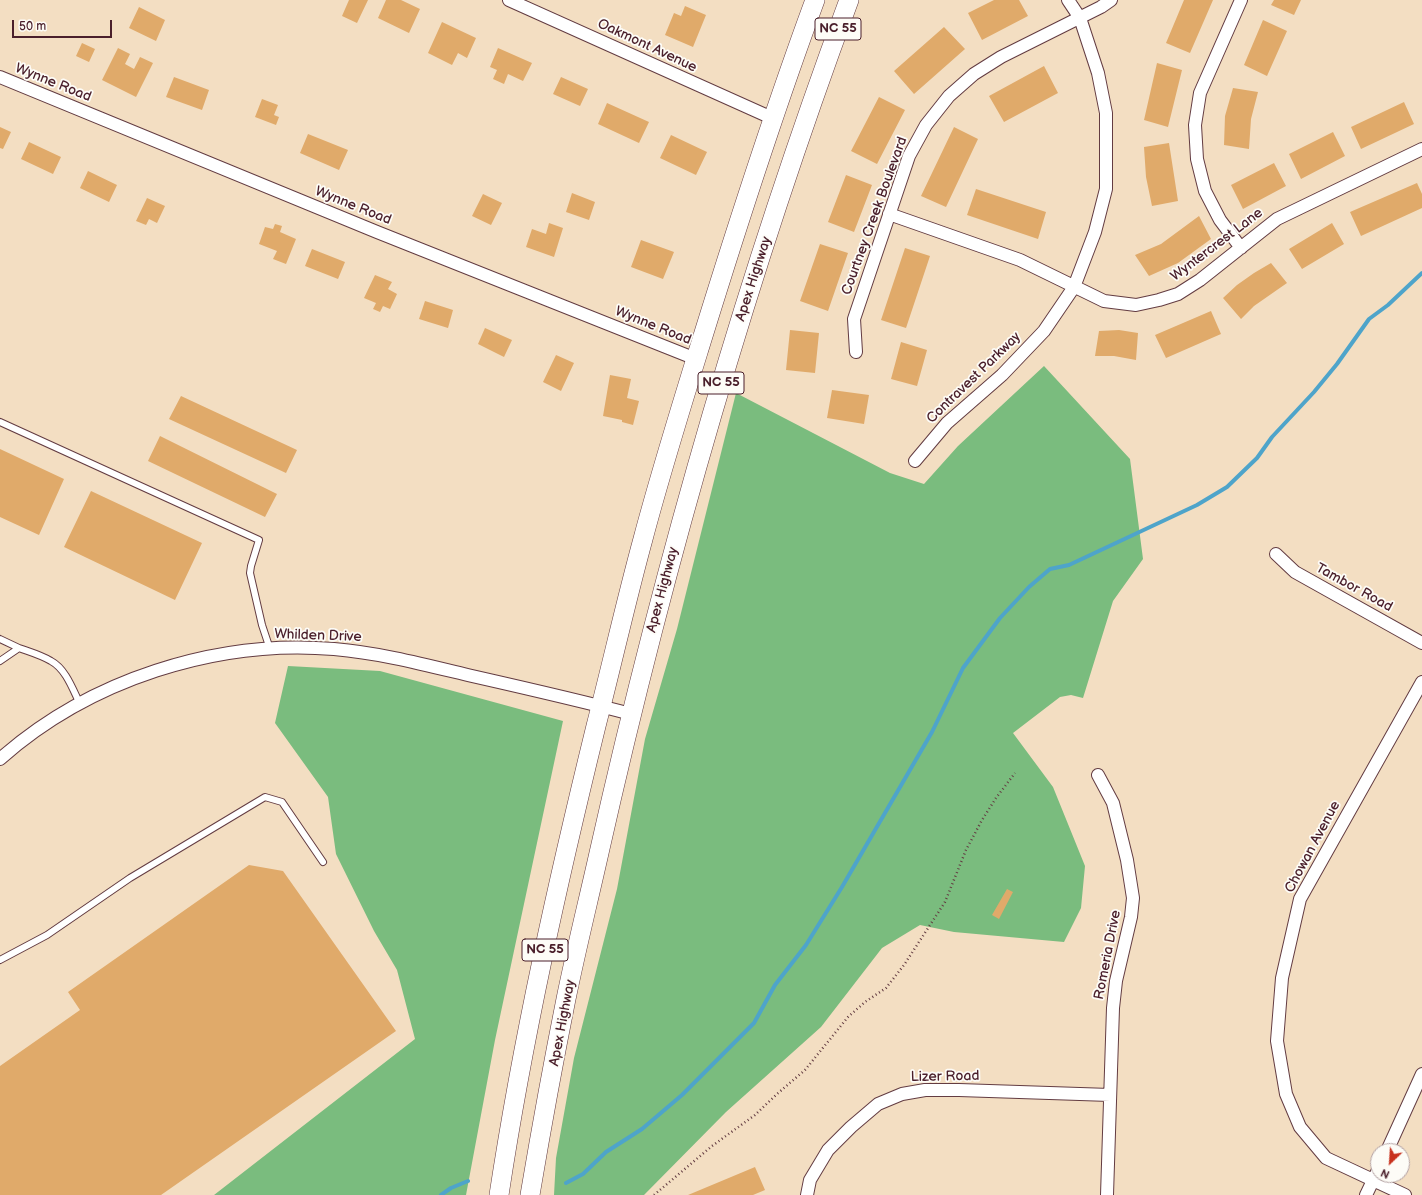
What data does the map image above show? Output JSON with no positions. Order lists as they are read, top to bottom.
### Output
{
  "streets": {
    "main road": ["NC 55", "Apex Highway"],
    "street": [
      "Oakmont Avenue",
      "Wynne Road",
      "Courtney Creek Boulevard",
      "Wyntercrest Lane",
      "Contravest Parkway",
      "Tambor Road",
      "Whilden Drive",
      "Chowan Avenue",
      "Romeria Drive",
      "Lizer Road"
    ]
  },
  "crossings": [
    ["NC 55", "Oakmont Avenue"],
    ["NC 55", "Wynne Road"],
    ["NC 55", "Whilden Drive"],
    ["Courtney Creek Boulevard", "Wyntercrest Lane"],
    ["Courtney Creek Boulevard", "Contravest Parkway"],
    ["Wyntercrest Lane", "Contravest Parkway"],
    ["Apex Highway", "Whilden Drive"],
    ["Romeria Drive", "Lizer Road"]
  ],
  "scale_bar": "50 m",
  "north": "bottom left"
}
